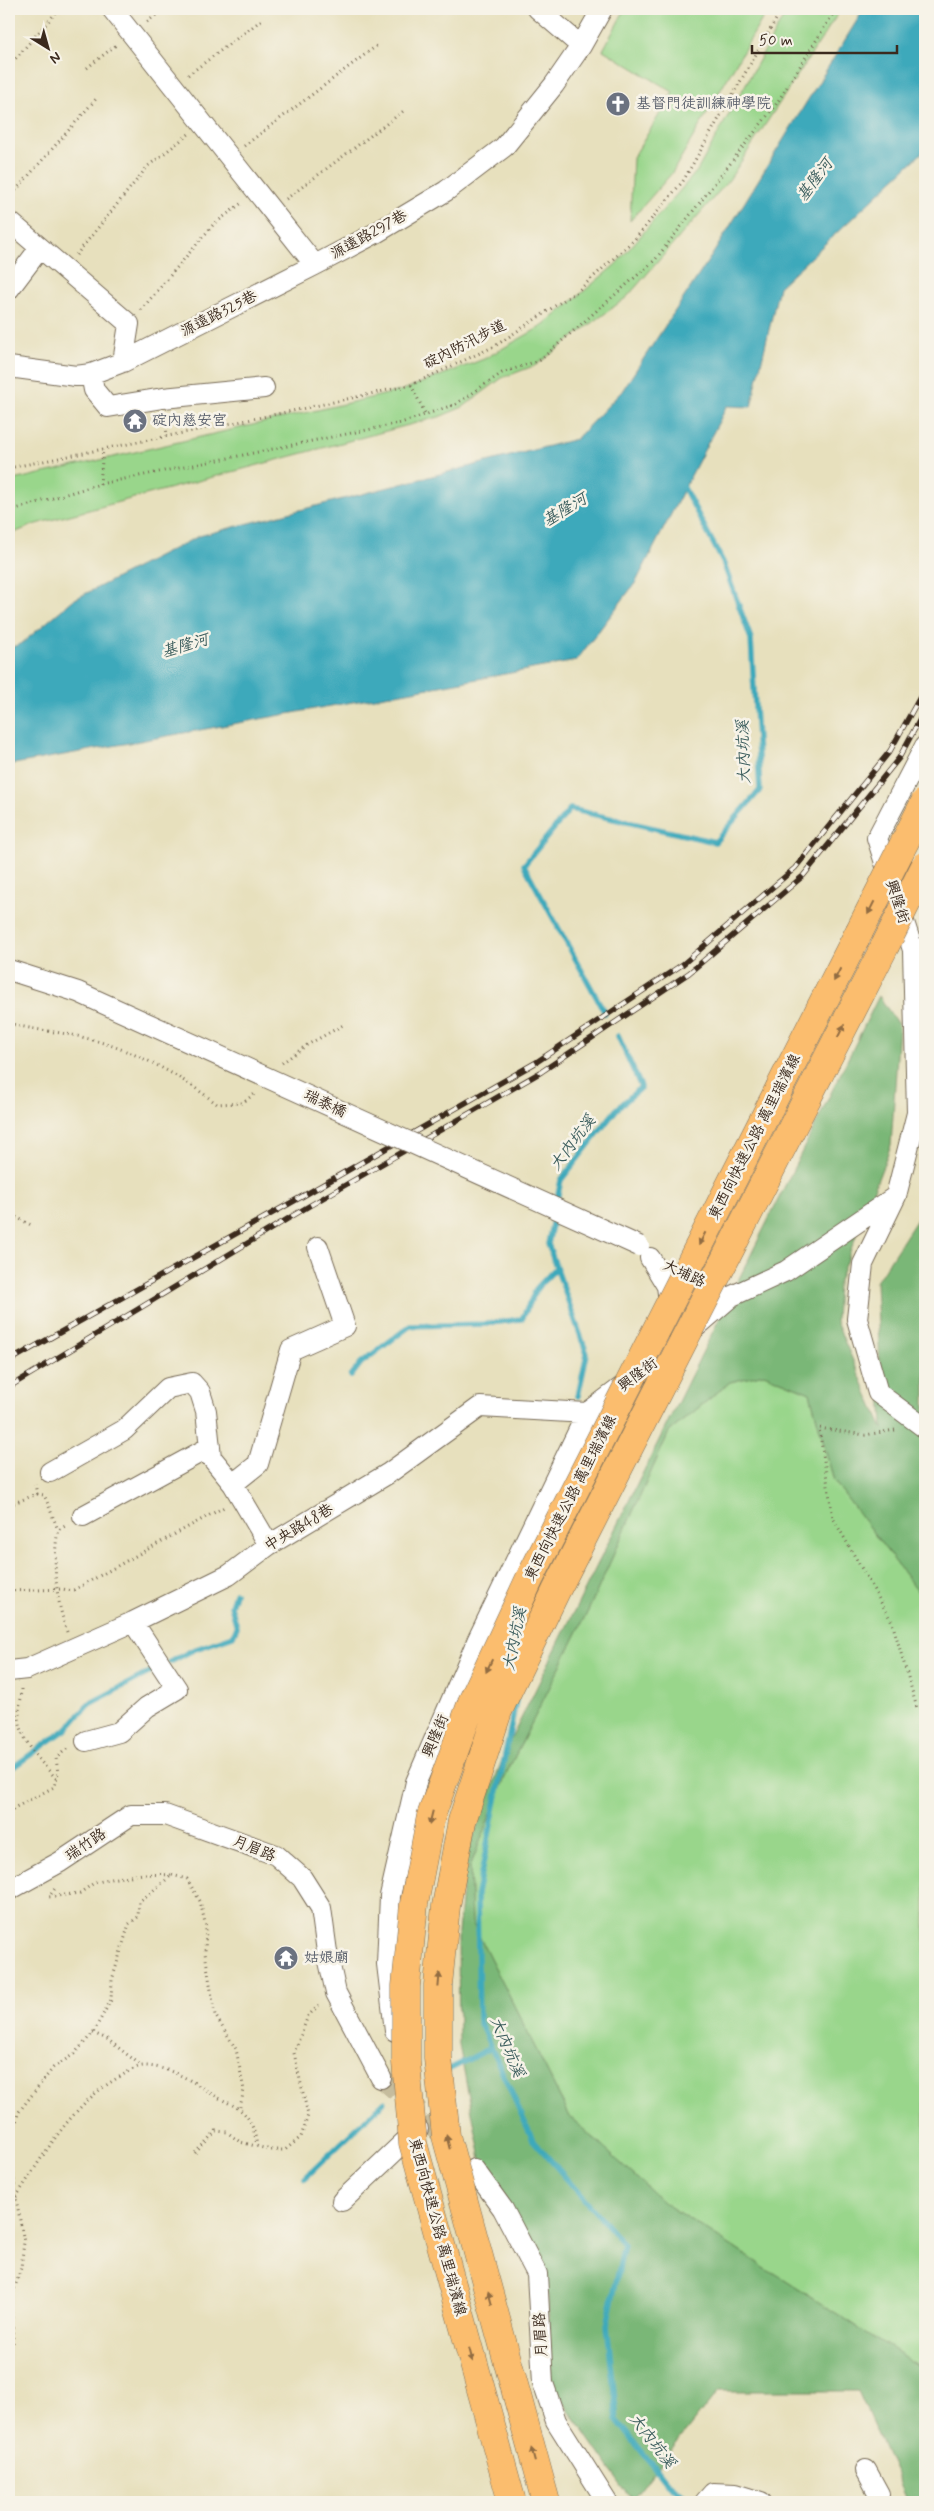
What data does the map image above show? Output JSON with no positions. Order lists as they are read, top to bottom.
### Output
{
  "streets": {
    "highway": ["東西向快速公路 萬里瑞濱線"],
    "street": [
      "源遠路297巷",
      "源遠路325巷",
      "興隆街",
      "瑞泰橋",
      "大埔路",
      "中央路48巷",
      "瑞竹路",
      "月眉路"
    ],
    "path": ["碇內防汛步道"]
  },
  "crossings": [
    ["源遠路297巷", "源遠路325巷"],
    ["興隆街", "大埔路"],
    ["興隆街", "中央路48巷"],
    ["瑞泰橋", "大埔路"],
    ["瑞竹路", "月眉路"]
  ],
  "water": ["基隆河", "大內坑溪"],
  "places": {
    "church": ["基督門徒訓練神學院"],
    "temple": ["碇內慈安宮", "姑娘廟"]
  },
  "scale_bar": "50 m",
  "north": "bottom right"
}
